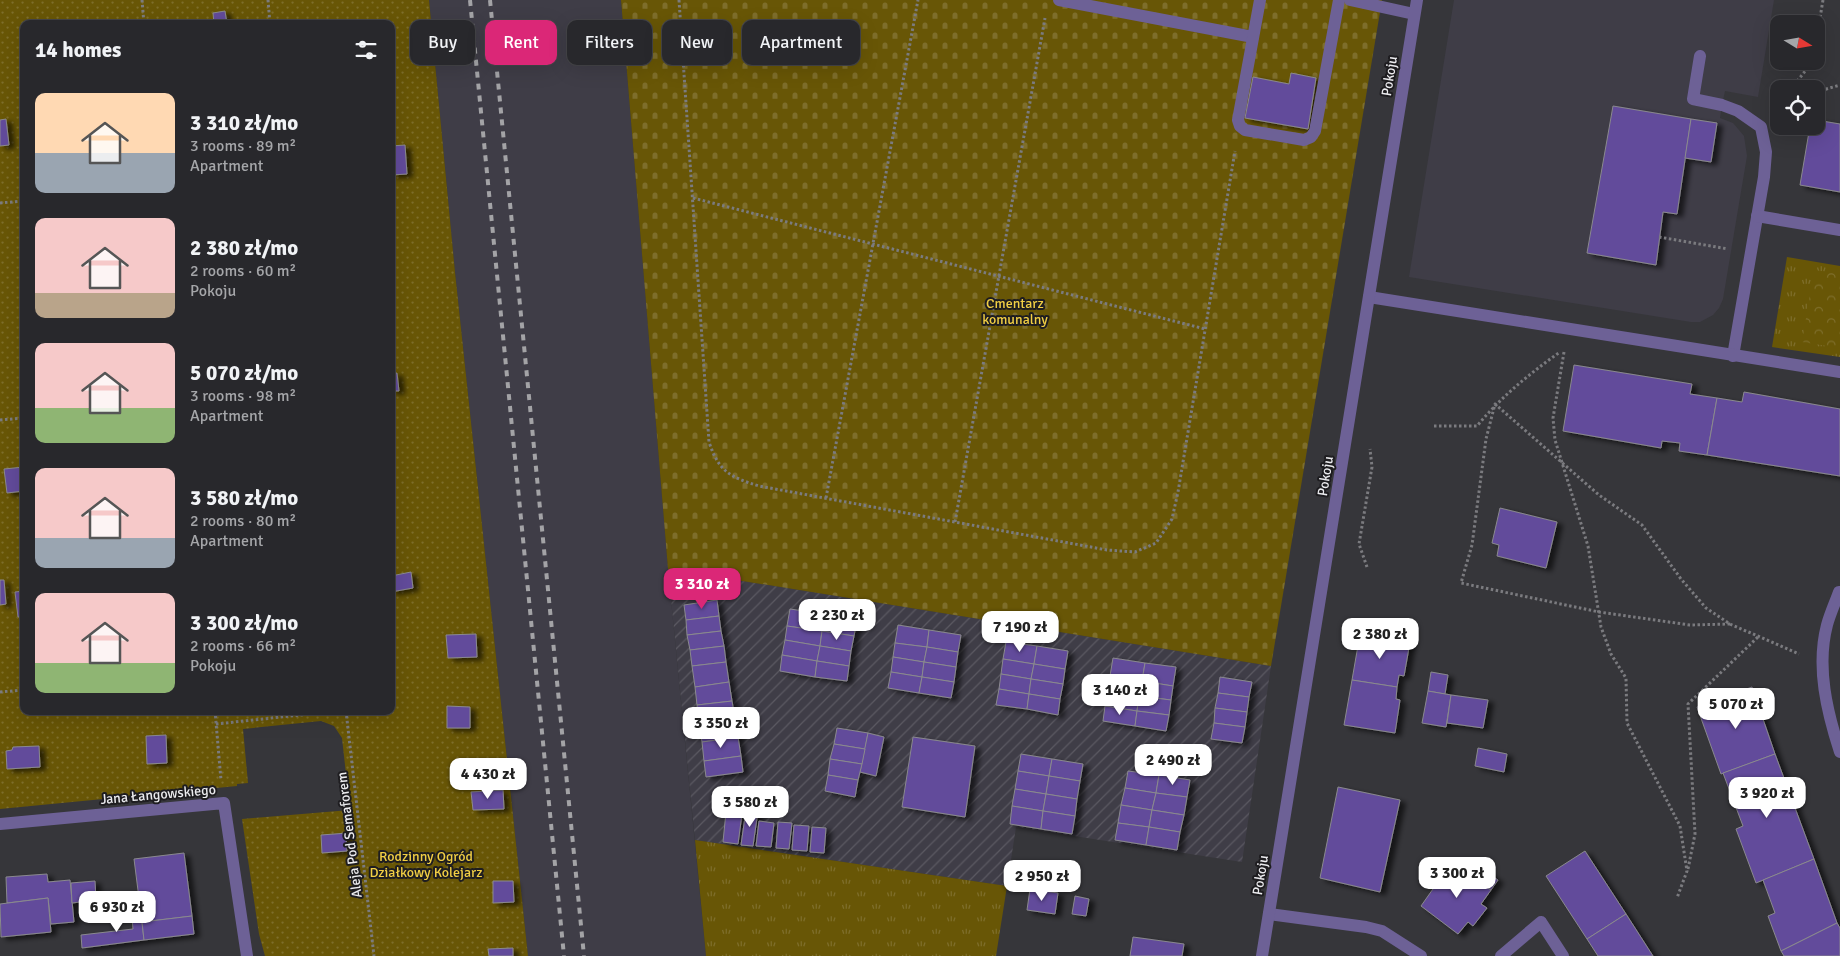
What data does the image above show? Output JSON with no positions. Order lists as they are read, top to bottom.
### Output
{
  "streets": {
    "street": ["Pokoju", "Jana Łangowskiego"],
    "path": ["Aleja Pod Semaforem"]
  },
  "parks": ["Cmentarz komunalny", "Rodzinny Ogród Działkowy Kolejarz"],
  "north": "right",
  "page": {
    "chip": [
      "Buy",
      "Rent",
      "Filters",
      "New",
      "Apartment"
    ],
    "heading": "14 homes",
    "list": [
      {
        "name": "3 310 zł/mo",
        "note": "3 rooms · 89 m² · Apartment"
      },
      {
        "name": "2 380 zł/mo",
        "note": "2 rooms · 60 m² · Pokoju"
      },
      {
        "name": "5 070 zł/mo",
        "note": "3 rooms · 98 m² · Apartment"
      },
      {
        "name": "3 580 zł/mo",
        "note": "2 rooms · 80 m² · Apartment"
      },
      {
        "name": "3 300 zł/mo",
        "note": "2 rooms · 66 m² · Pokoju"
      }
    ],
    "price": [
      "3 310 zł",
      "2 230 zł",
      "7 190 zł",
      "2 380 zł",
      "3 140 zł",
      "5 070 zł",
      "3 350 zł",
      "2 490 zł",
      "4 430 zł",
      "3 920 zł",
      "3 580 zł",
      "3 300 zł",
      "2 950 zł",
      "6 930 zł"
    ]
  }
}
